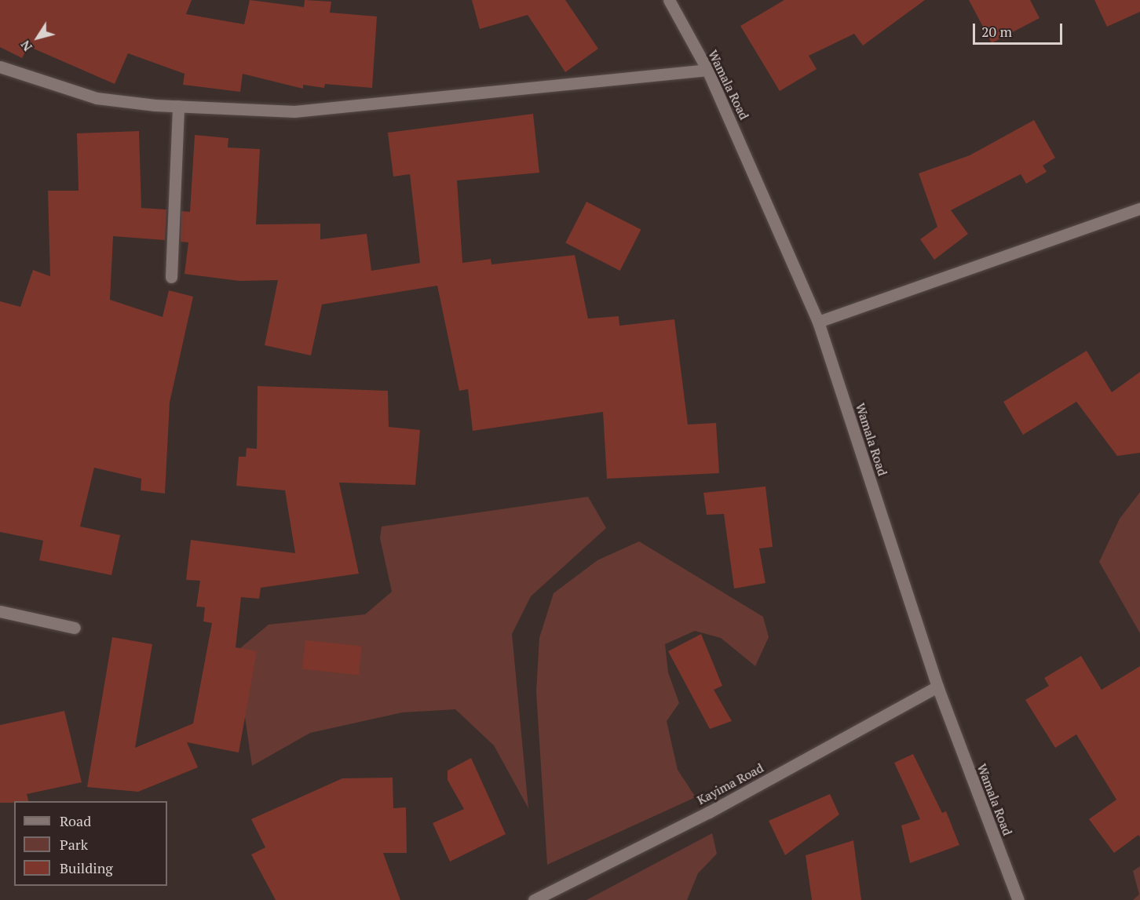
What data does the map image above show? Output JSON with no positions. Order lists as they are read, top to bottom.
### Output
{
  "streets": {
    "street": ["Wamala Road", "Kayima Road"]
  },
  "crossings": [
    ["Wamala Road", "Kayima Road"]
  ],
  "legend": ["Road", "Park", "Building"],
  "scale_bar": "20 m",
  "north": "bottom left"
}
